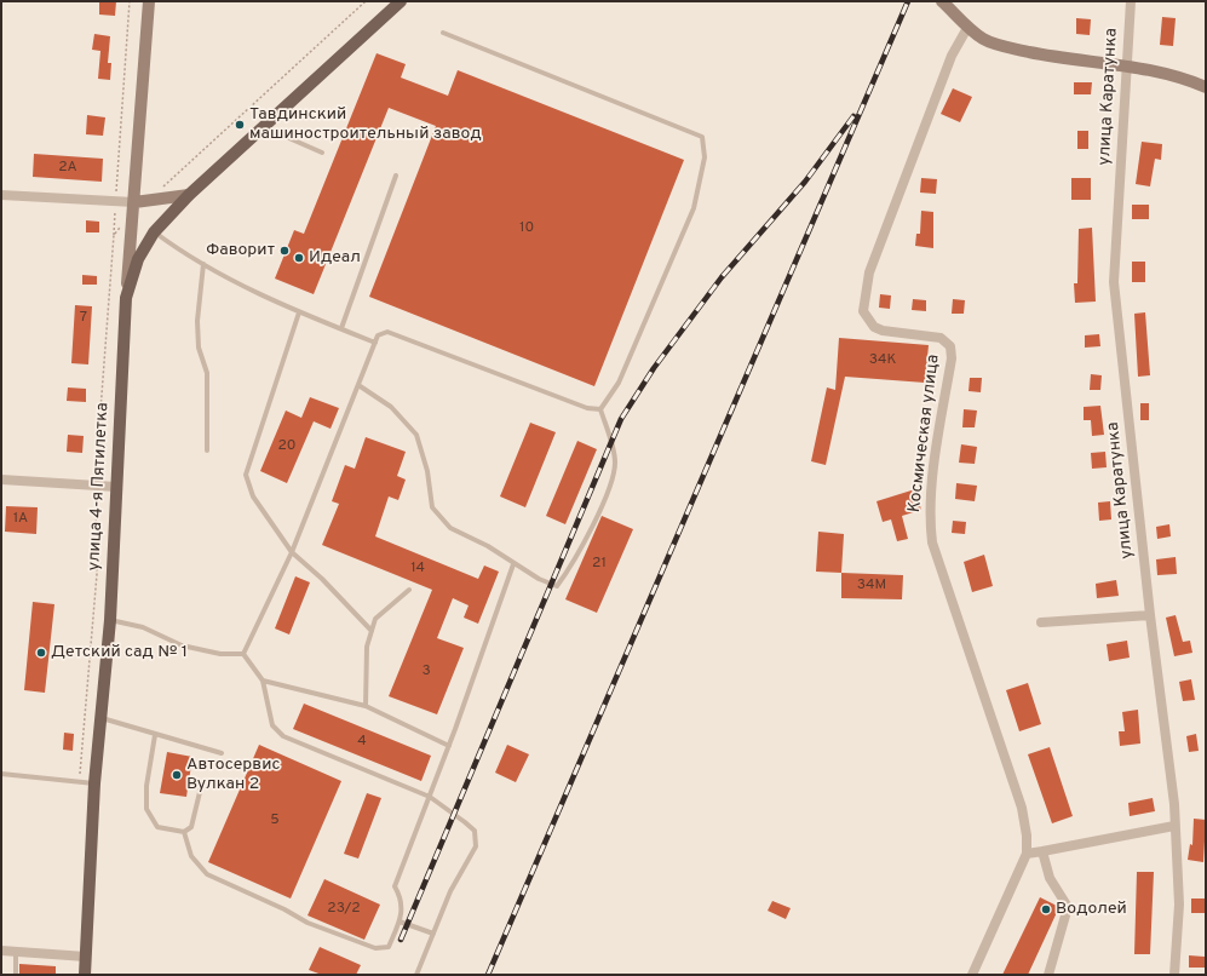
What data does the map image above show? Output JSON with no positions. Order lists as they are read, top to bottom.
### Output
{
  "streets": {
    "main road": ["улица 4-я Пятилетка"],
    "street": ["улица Каратунка", "Космическая улица"]
  },
  "places": [
    "Тавдинский машиностроительный завод",
    "Фаворит",
    "Идеал",
    "Детский сад № 1",
    "Автосервис Вулкан 2",
    "Водолей"
  ],
  "house_numbers": [
    "2А",
    "10",
    "7",
    "34К",
    "20",
    "1А",
    "21",
    "14",
    "34М",
    "3",
    "4",
    "5",
    "23/2"
  ]
}
